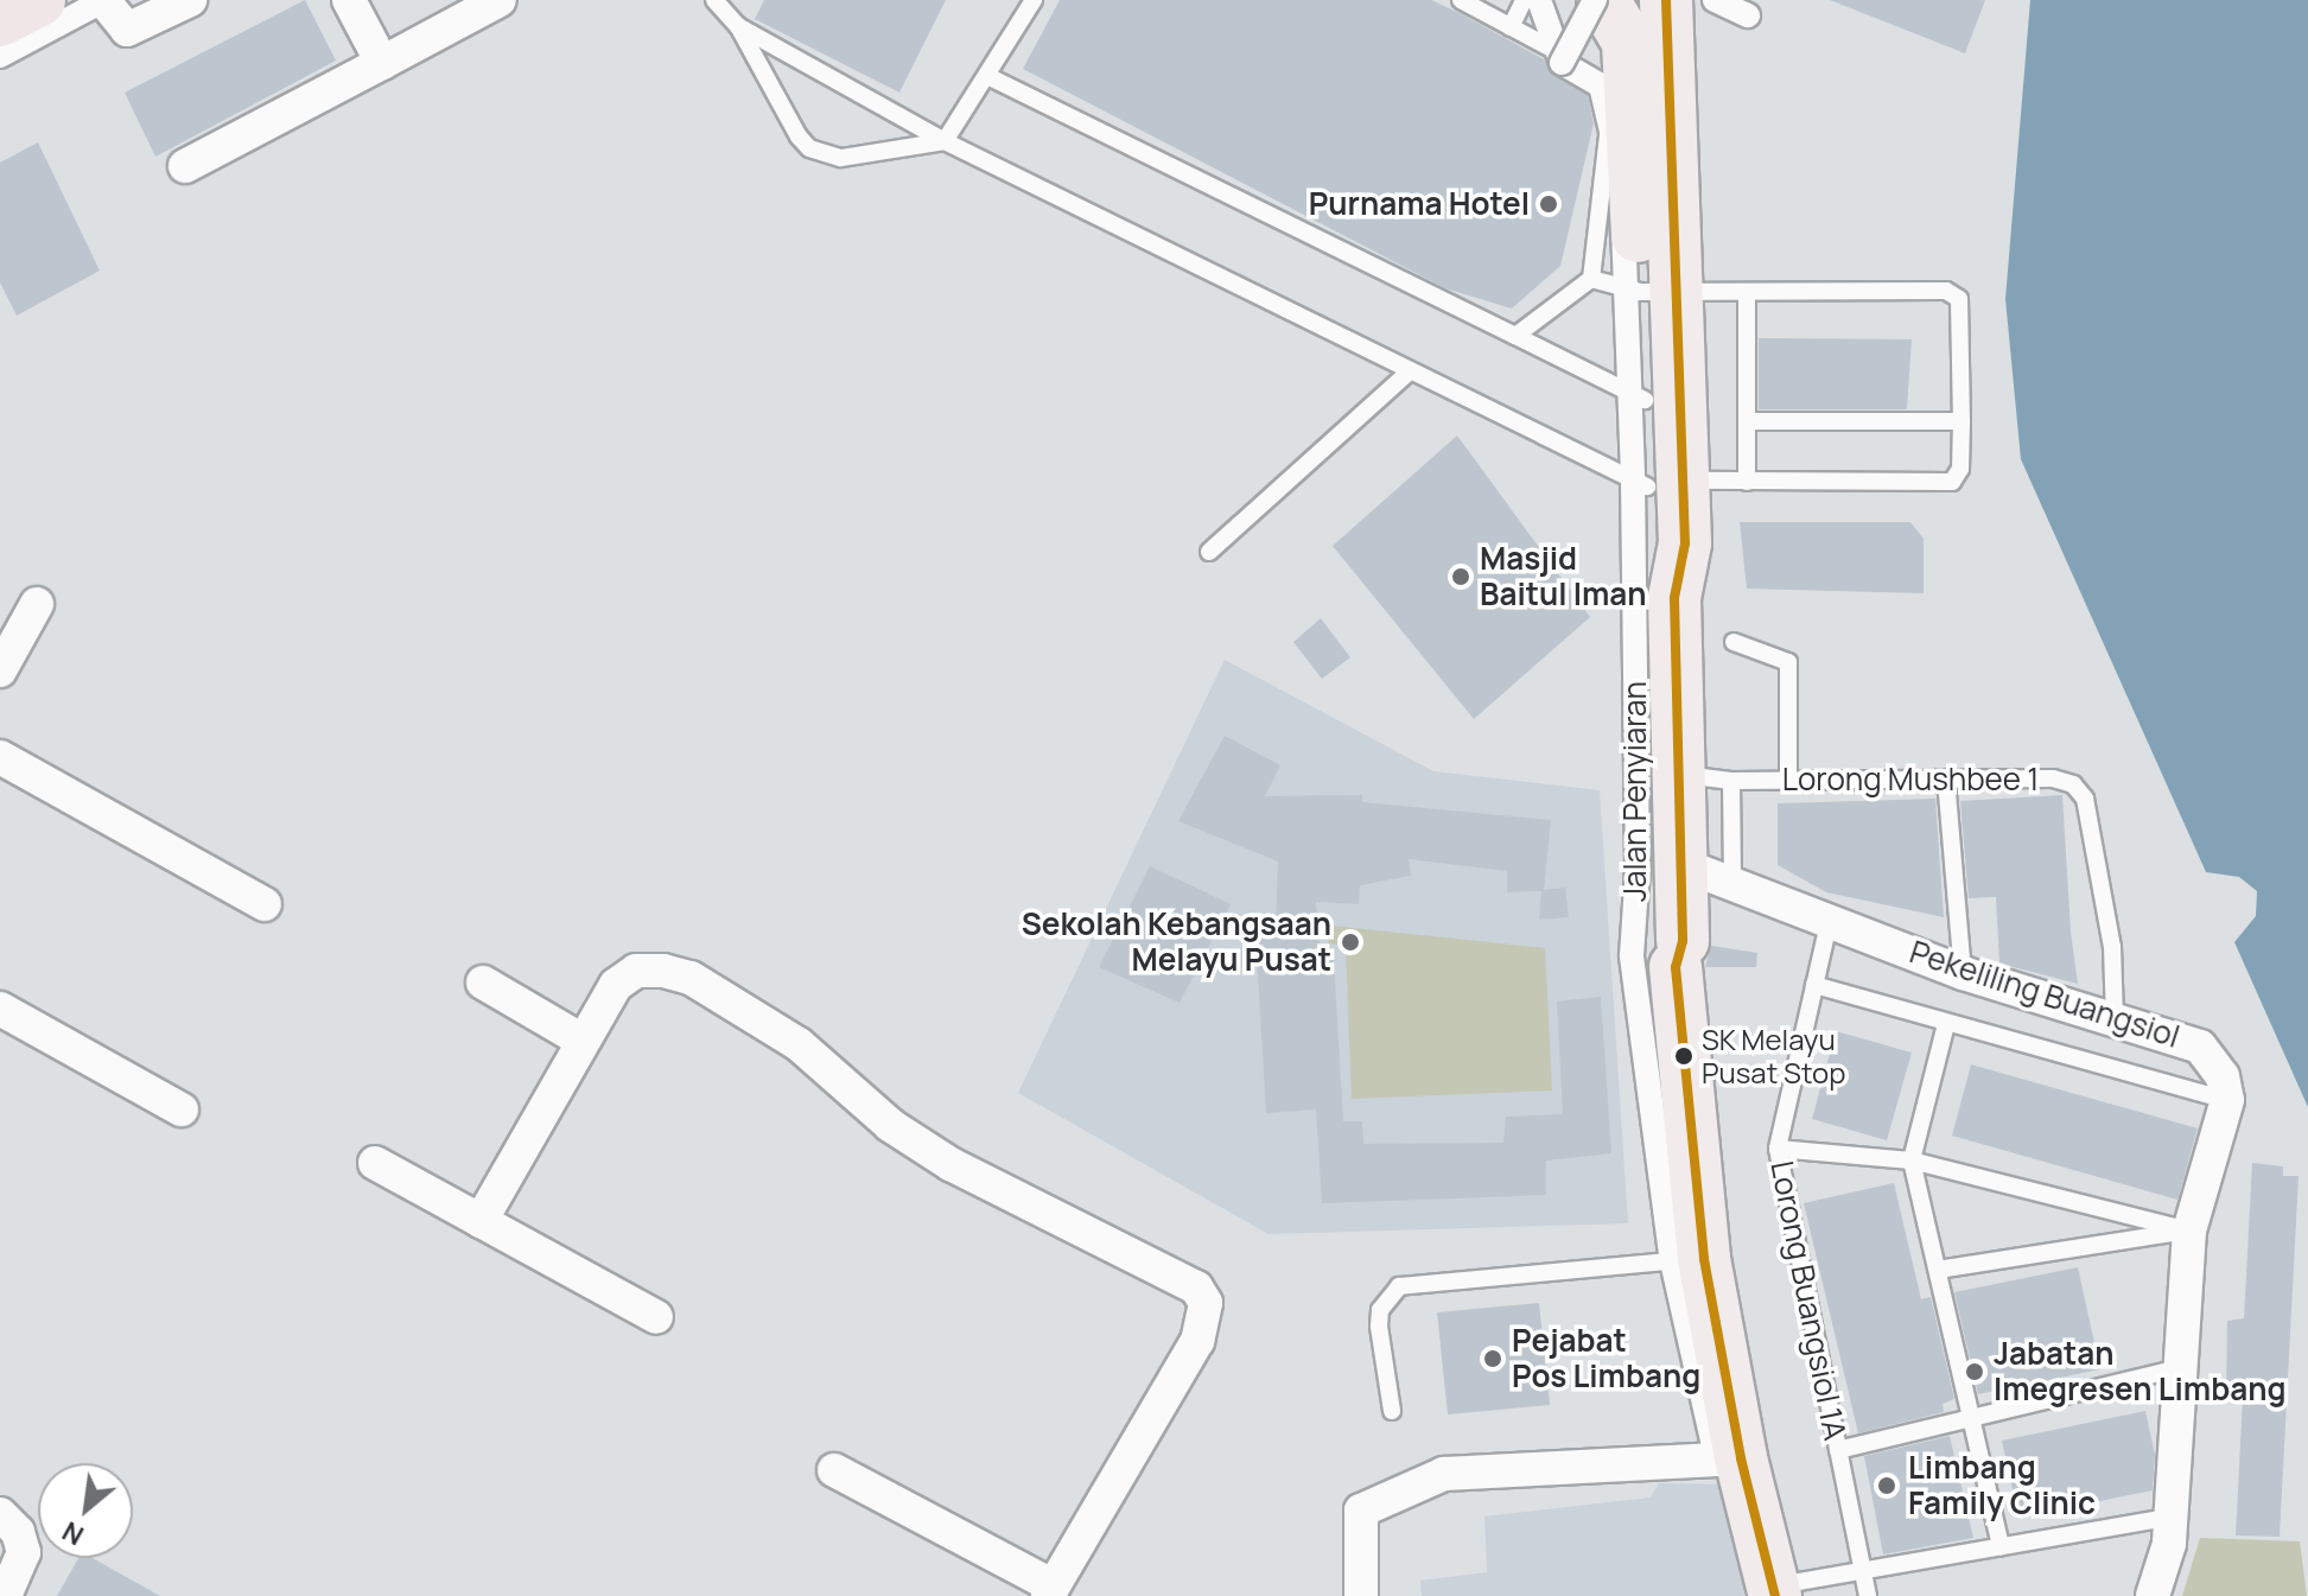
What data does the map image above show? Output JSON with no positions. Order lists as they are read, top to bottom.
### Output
{
  "streets": {
    "street": ["Jalan Penyiaran", "Pekeliling Buangsiol"],
    "lane": ["Lorong Mushbee 1", "Lorong Buangsiol 1A"]
  },
  "crossings": [
    ["Lorong Mushbee 1", "Pekeliling Buangsiol"],
    ["Pekeliling Buangsiol", "Lorong Buangsiol 1A"]
  ],
  "places": [
    "Purnama Hotel",
    "Masjid Baitul Iman",
    "Sekolah Kebangsaan Melayu Pusat",
    "SK Melayu Pusat Stop",
    "Pejabat Pos Limbang",
    "Jabatan Imegresen Limbang",
    "Limbang Family Clinic"
  ],
  "north": "bottom left"
}
